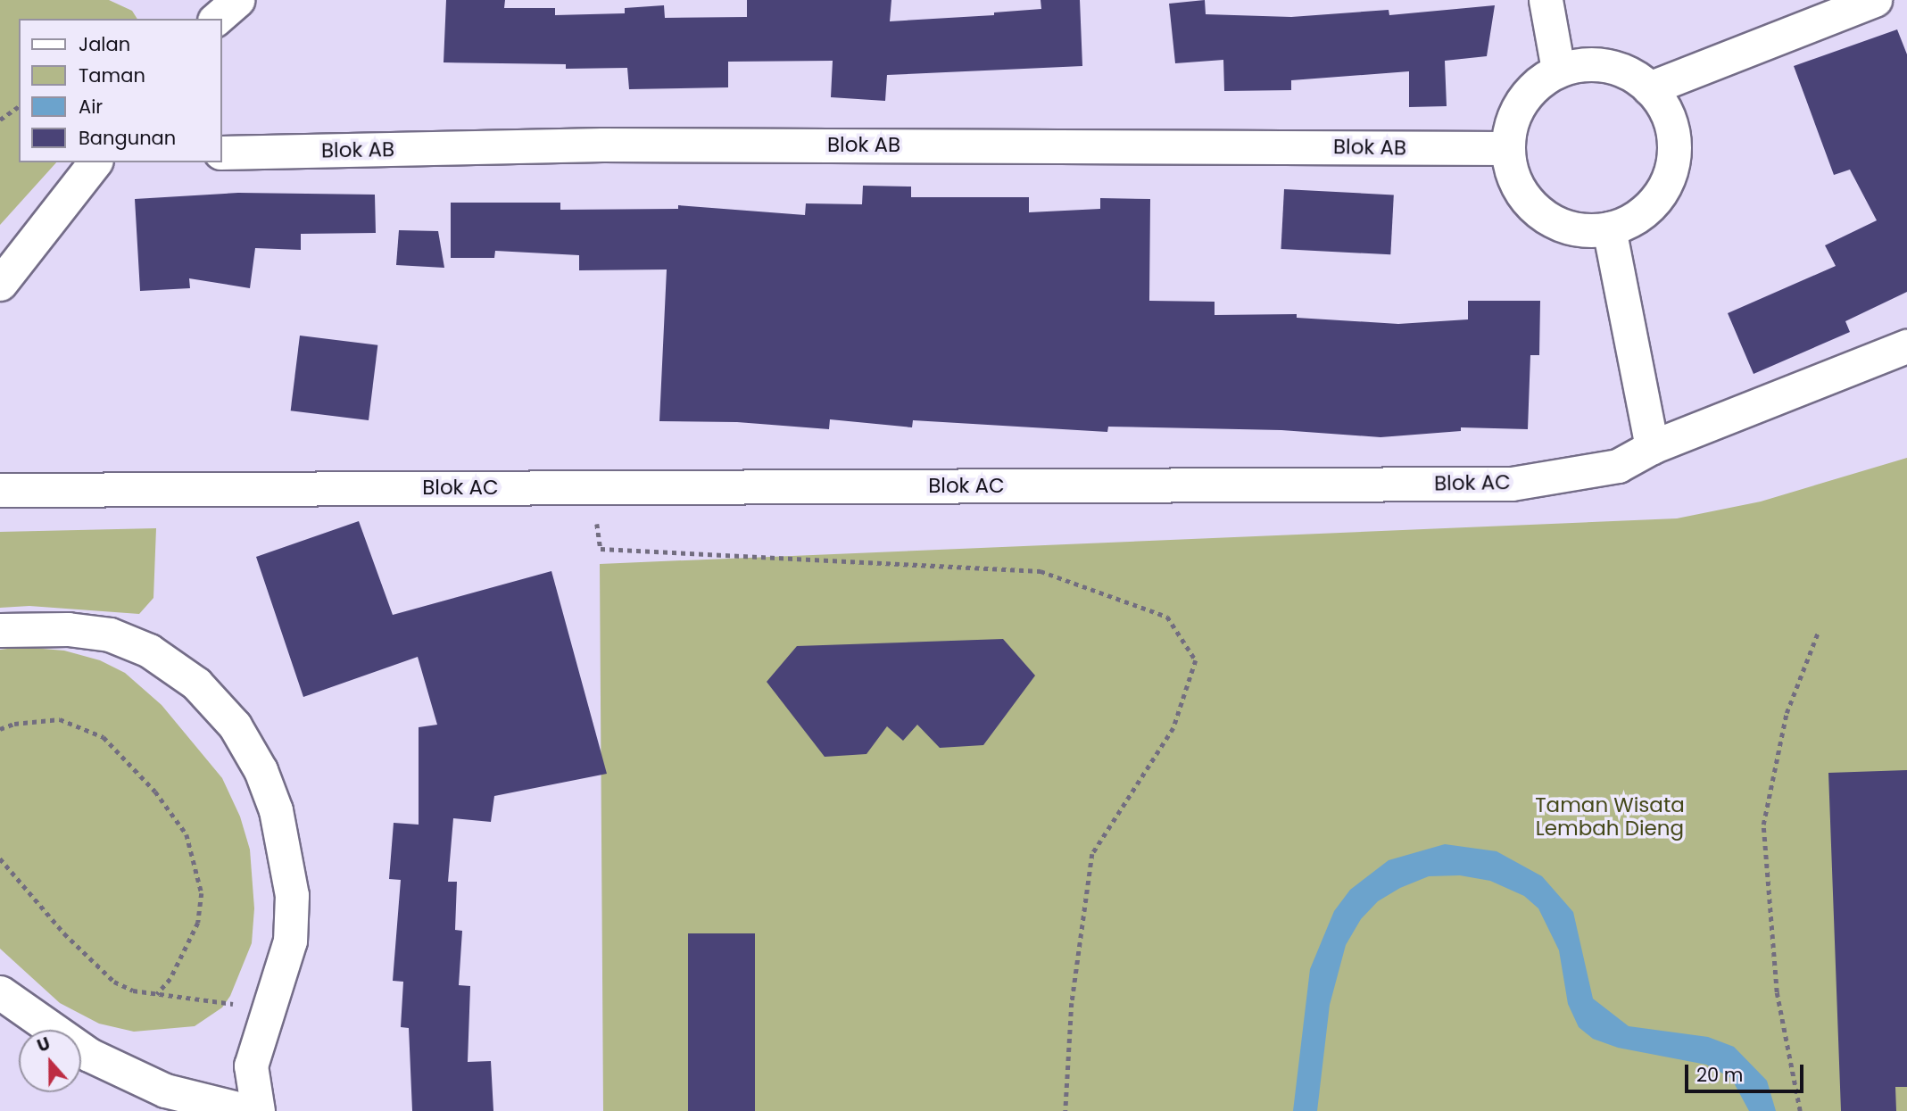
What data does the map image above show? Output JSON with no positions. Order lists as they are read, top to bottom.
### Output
{
  "streets": {
    "street": ["Blok AB", "Blok AC"]
  },
  "parks": ["Taman Wisata Lembah Dieng"],
  "legend": [
    "Jalan",
    "Taman",
    "Air",
    "Bangunan"
  ],
  "scale_bar": "20 m",
  "north": "top"
}
